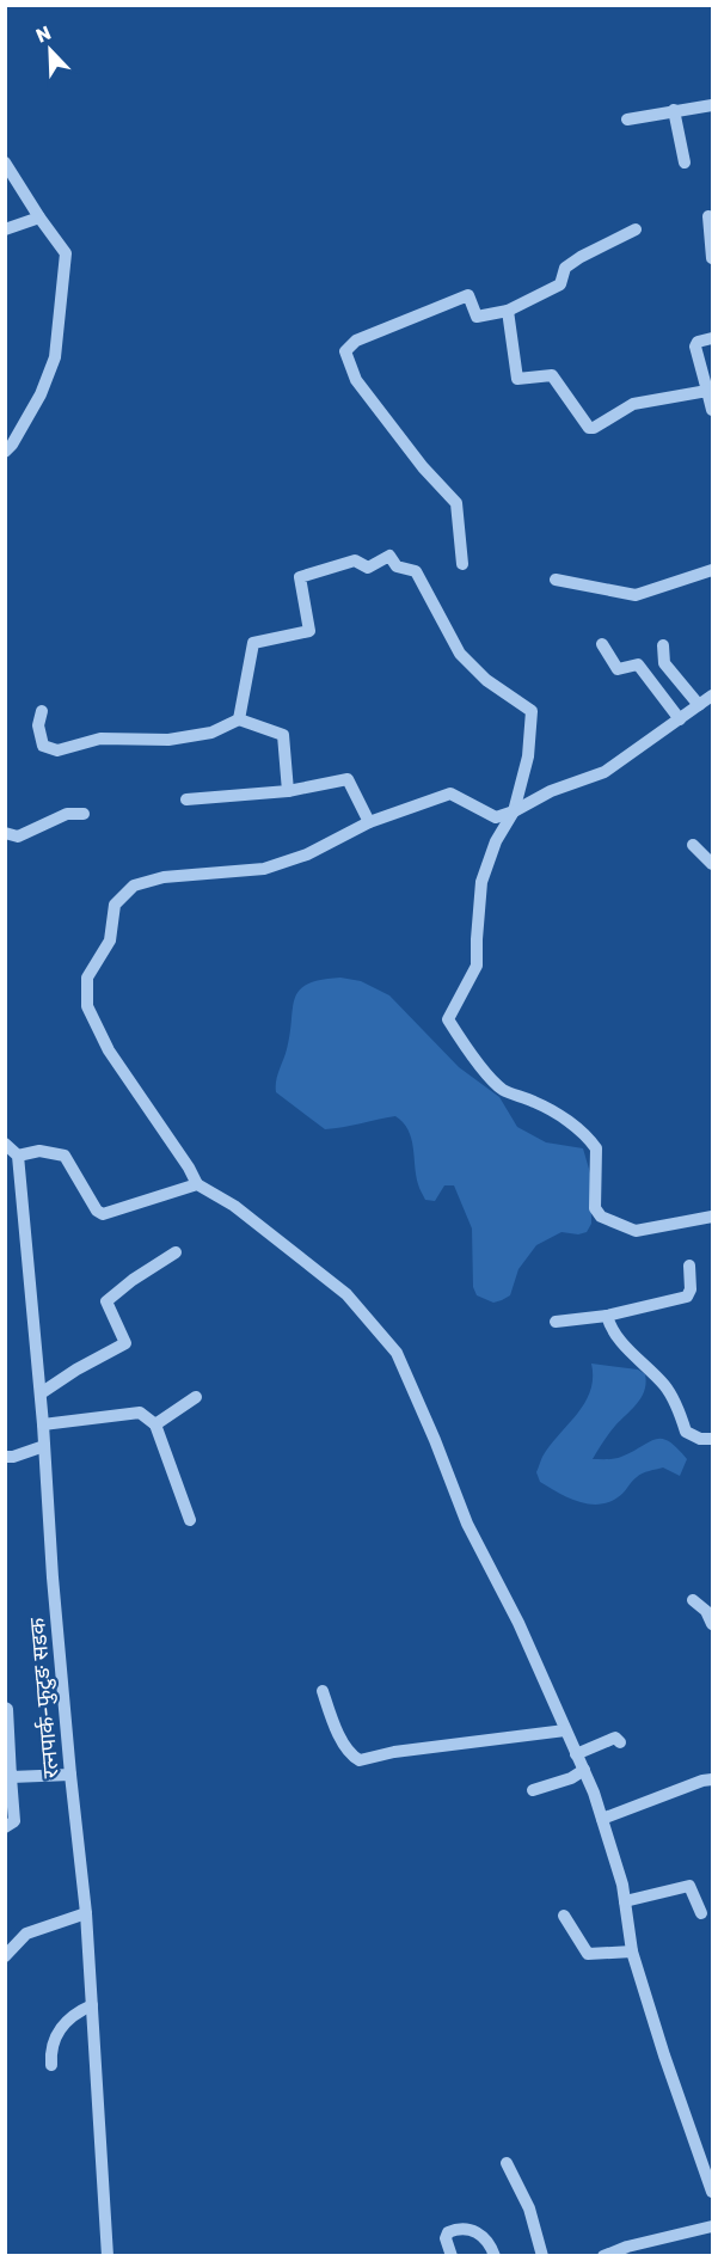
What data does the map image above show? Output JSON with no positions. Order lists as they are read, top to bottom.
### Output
{
  "streets": {
    "street": ["रत्नपार्क-फुटुङ सडक"]
  },
  "north": "top left"
}
